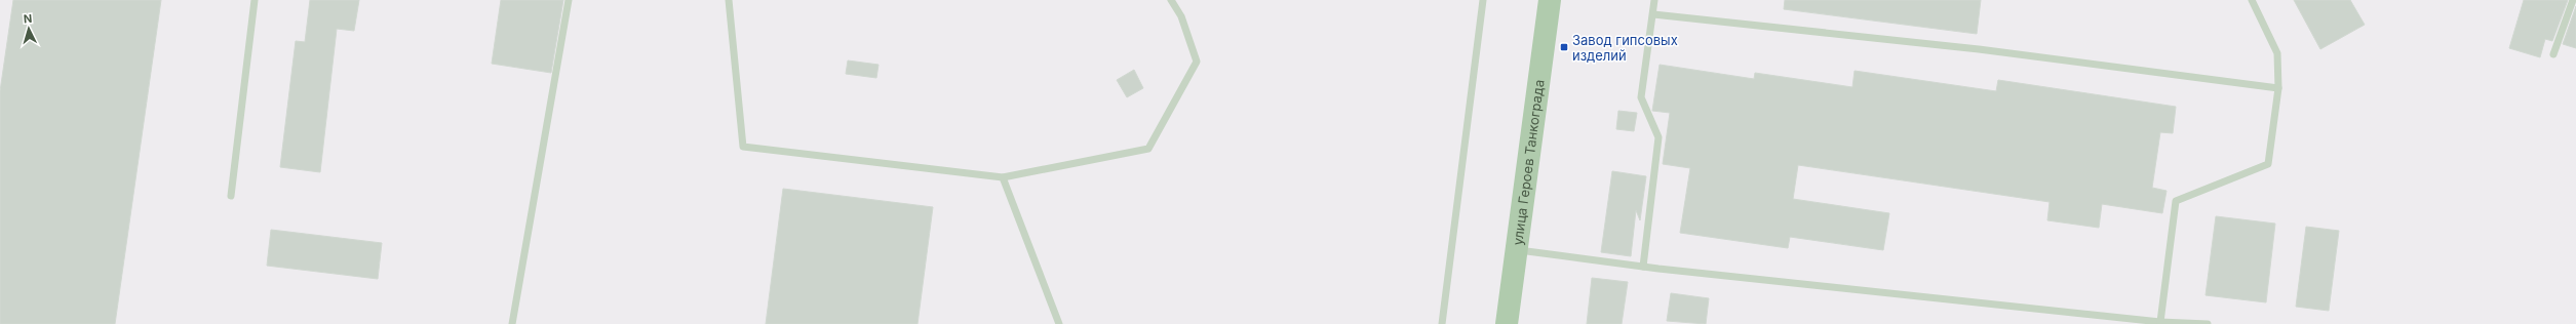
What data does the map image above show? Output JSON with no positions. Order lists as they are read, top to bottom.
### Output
{
  "streets": {
    "main road": ["улица Героев Танкограда"]
  },
  "places": {
    "transit": ["Завод гипсовых изделий"]
  },
  "north": "top"
}
